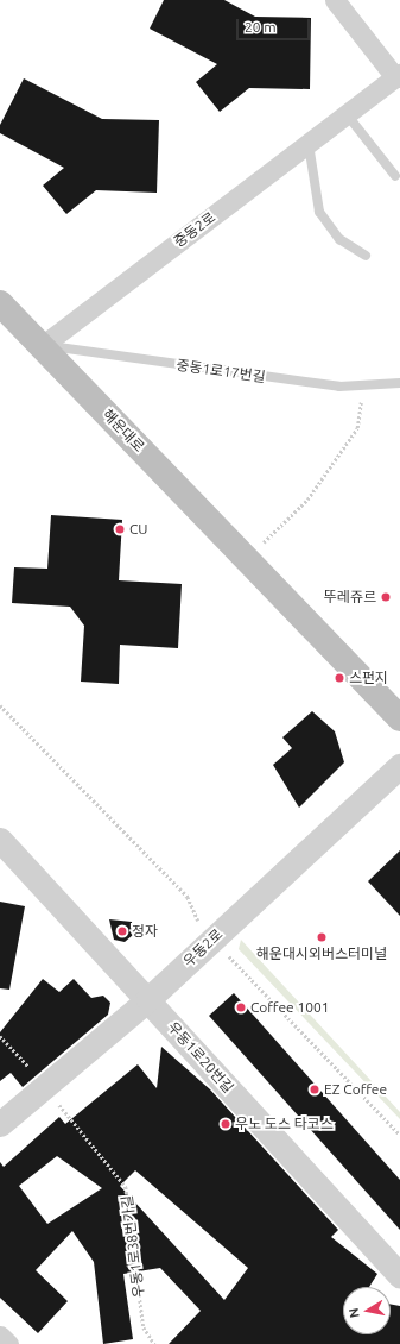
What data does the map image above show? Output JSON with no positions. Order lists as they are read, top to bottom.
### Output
{
  "streets": {
    "main road": ["해운대로"],
    "street": ["중동2로", "우동2로", "우동1로20번길"],
    "lane": ["중동1로17번길"],
    "path": ["우동1로38번가길"]
  },
  "crossings": [
    ["중동2로", "중동1로17번길"],
    ["중동2로", "해운대로"],
    ["중동1로17번길", "해운대로"],
    ["우동2로", "우동1로20번길"],
    ["우동2로", "우동1로38번가길"]
  ],
  "places": [
    "CU",
    "뚜레쥬르",
    "스펀지",
    "정자",
    "해운대시외버스터미널",
    "Coffee 1001",
    "EZ Coffee",
    "우노 도스 타코스"
  ],
  "scale_bar": "20 m",
  "north": "left"
}
